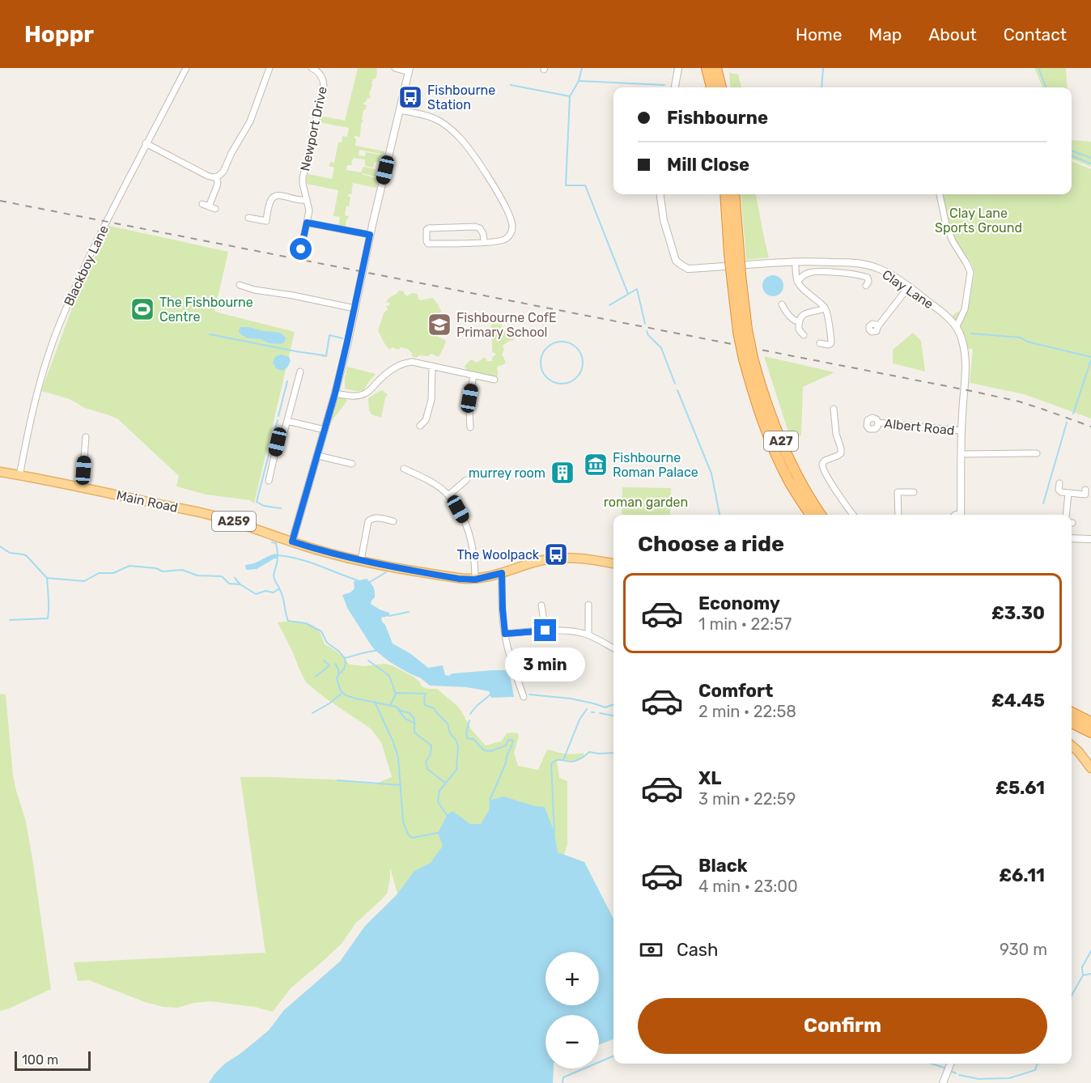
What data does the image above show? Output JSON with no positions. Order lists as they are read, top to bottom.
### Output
{
  "streets": {
    "highway": ["A27"],
    "main road": ["Main Road", "A259"],
    "street": [
      "Newport Drive",
      "Blackboy Lane",
      "Clay Lane",
      "Albert Road"
    ]
  },
  "crossings": [
    ["Blackboy Lane", "Main Road"],
    ["Main Road", "A259"]
  ],
  "parks": ["Clay Lane Sports Ground", "roman garden"],
  "places": {
    "bus stop": ["Fishbourne Station", "The Woolpack"],
    "sports": ["The Fishbourne Centre"],
    "school or university": ["Fishbourne CofE Primary School"],
    "museum": ["Fishbourne Roman Palace"],
    "building": ["murrey room"]
  },
  "scale_bar": "100 m",
  "page": {
    "header": "Hoppr",
    "nav": [
      "Home",
      "Map",
      "About",
      "Contact"
    ],
    "banner": ["Fishbourne", "Mill Close"],
    "heading": "Choose a ride",
    "list": [
      {
        "name": "Economy",
        "note": "1 min · 22:57",
        "value": "£3.30"
      },
      {
        "name": "Comfort",
        "note": "2 min · 22:58",
        "value": "£4.45"
      },
      {
        "name": "XL",
        "note": "3 min · 22:59",
        "value": "£5.61"
      },
      {
        "name": "Black",
        "note": "4 min · 23:00",
        "value": "£6.11"
      }
    ],
    "bubble": "3 min",
    "pay": ["Cash", "930 m"],
    "map_buttons": ["+", "−"],
    "buttons": "Confirm",
    "scale": "100 m"
  }
}
